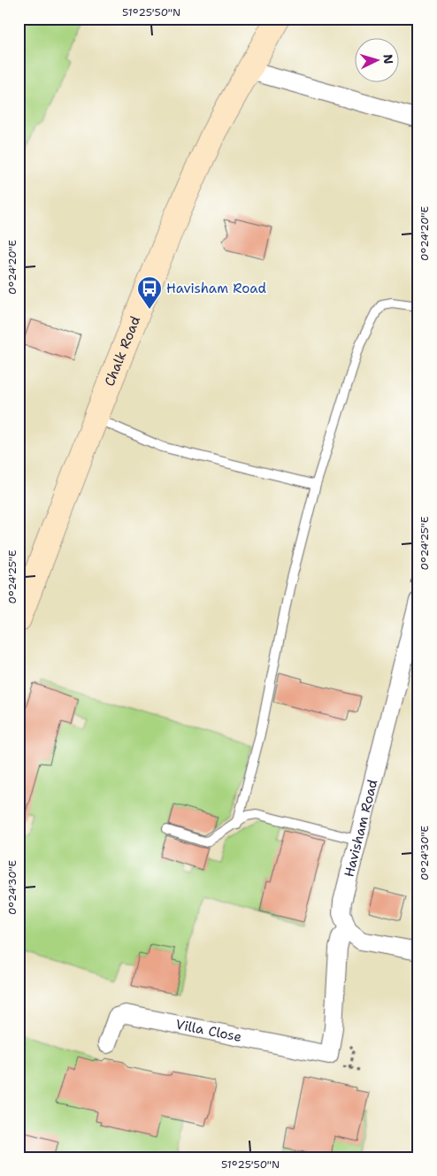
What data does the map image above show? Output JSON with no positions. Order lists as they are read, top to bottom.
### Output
{
  "streets": {
    "street": ["Chalk Road", "Havisham Road", "Villa Close"]
  },
  "places": {
    "bus stop": ["Havisham Road"]
  },
  "north": "right",
  "coordinates": [
    "51°25'50\"N",
    "0°24'20\"E",
    "0°24'25\"E",
    "0°24'30\"E"
  ]
}
